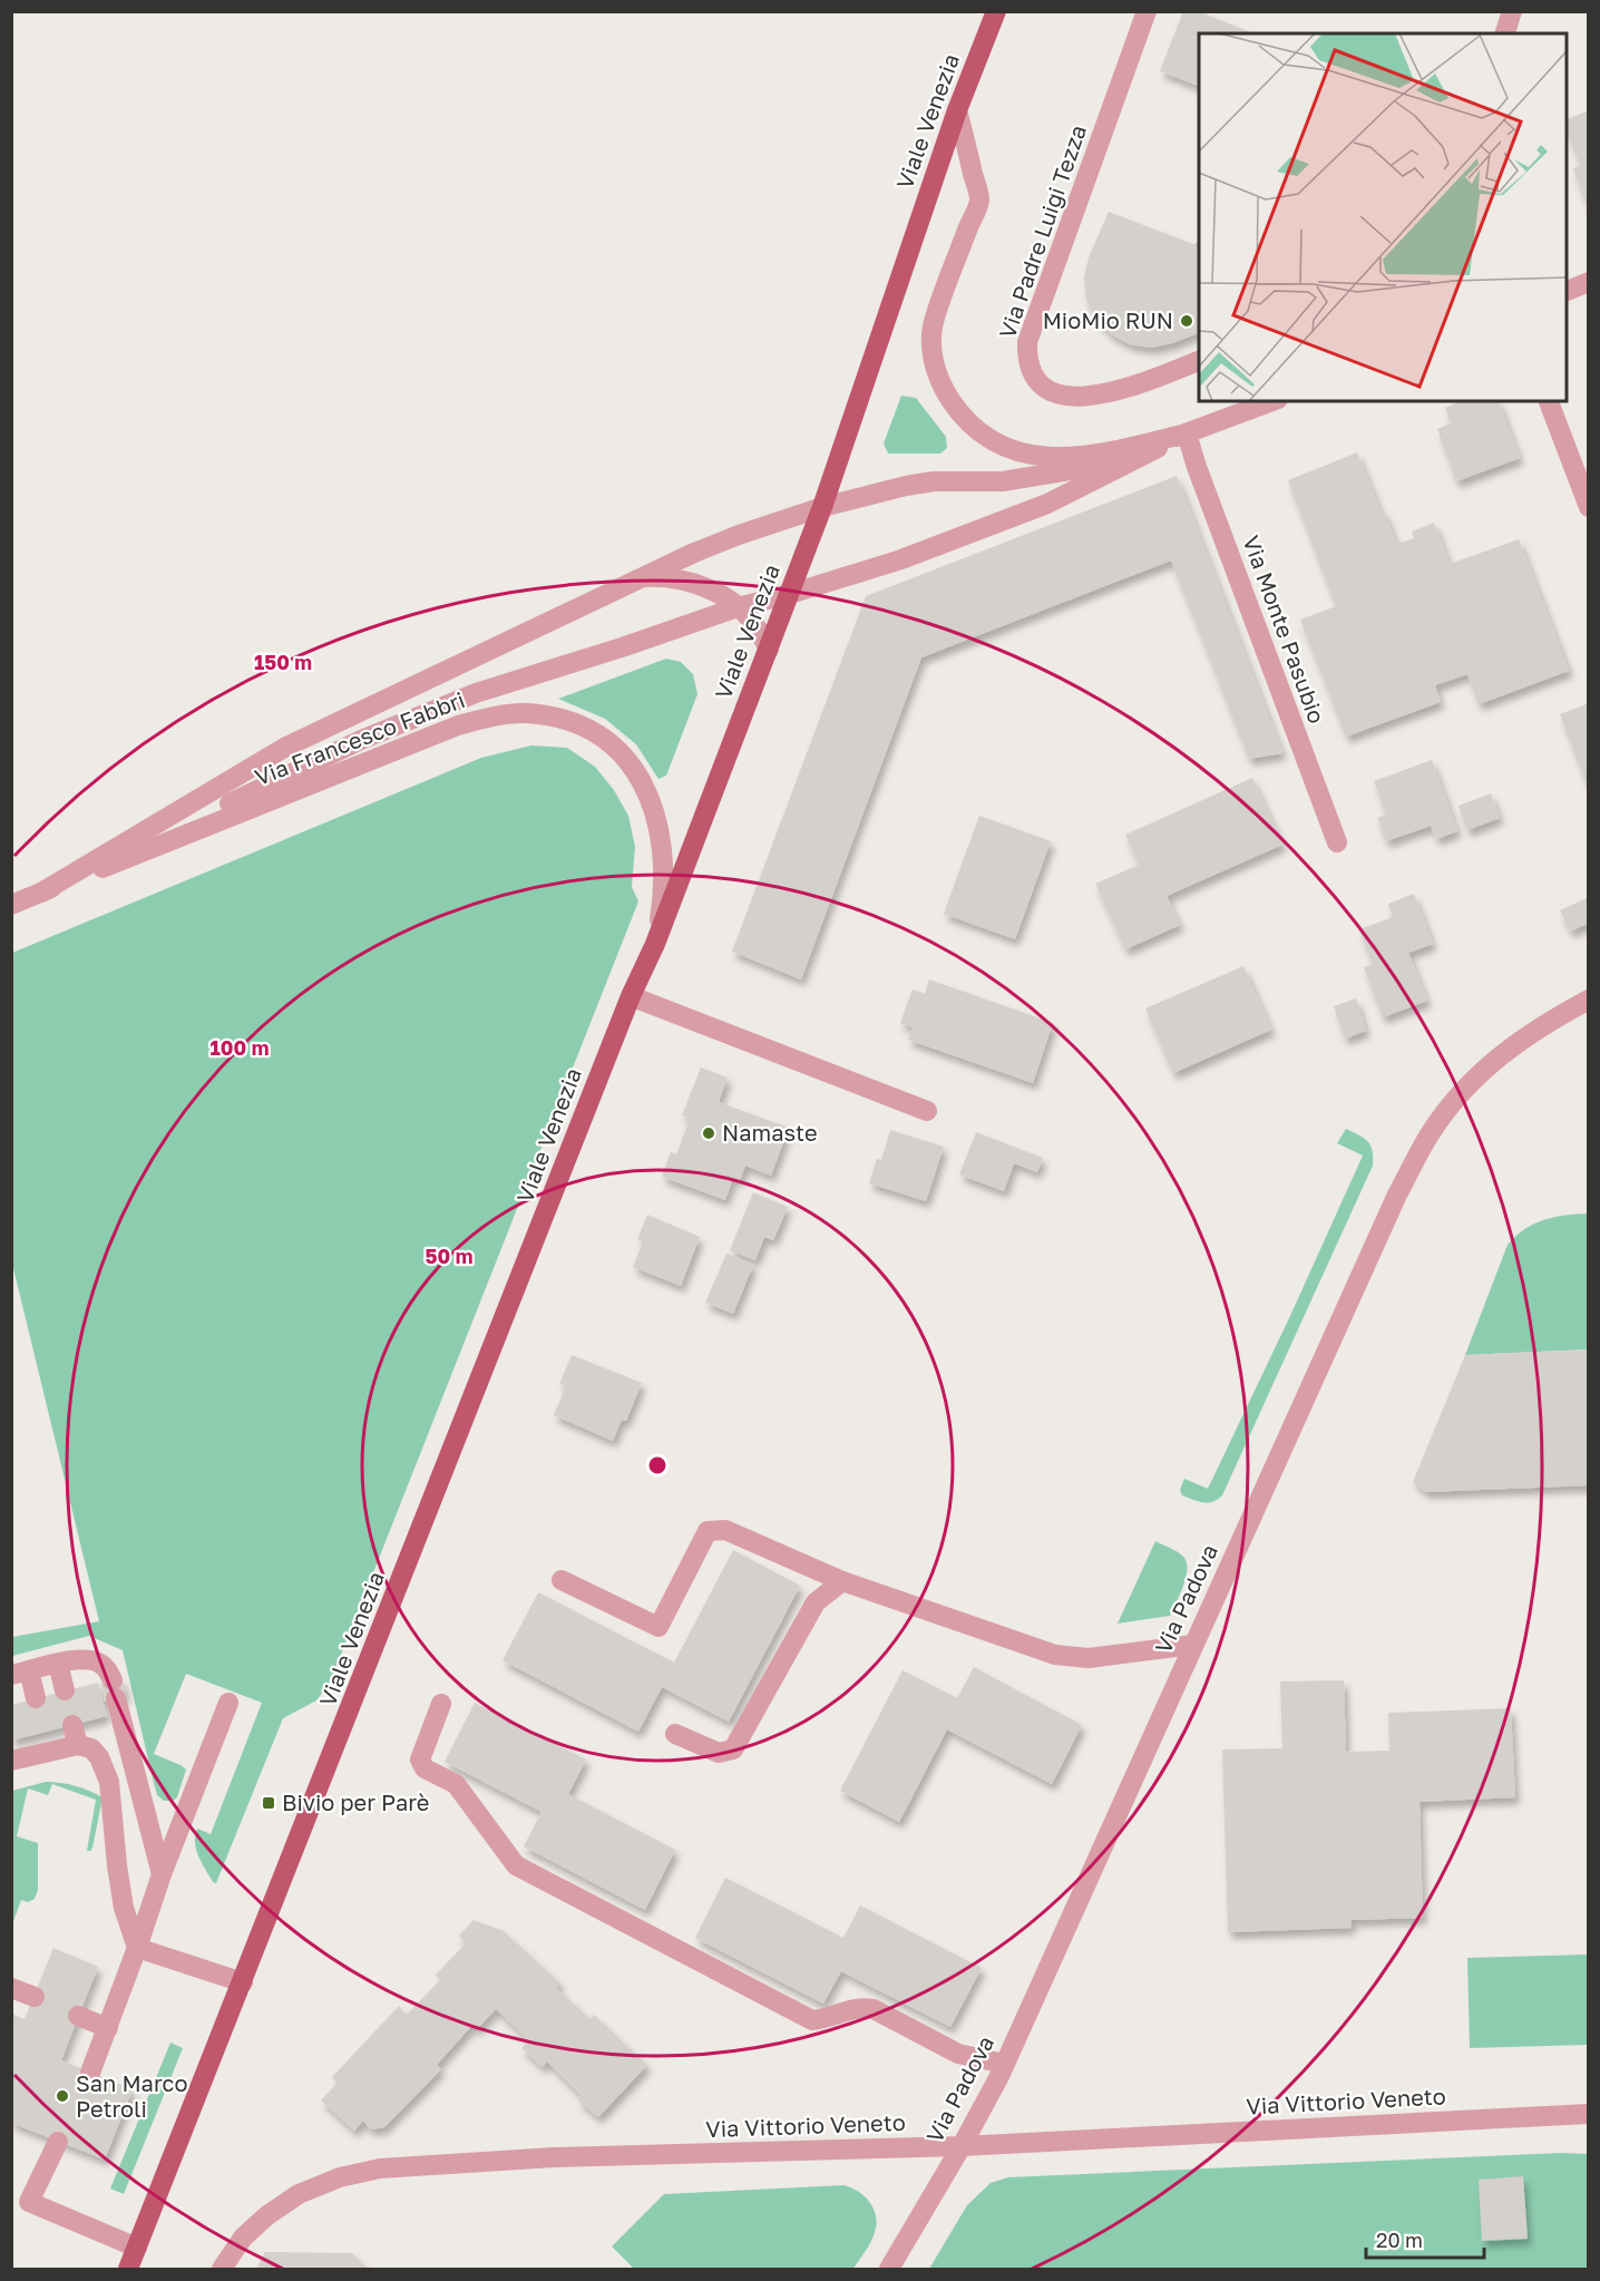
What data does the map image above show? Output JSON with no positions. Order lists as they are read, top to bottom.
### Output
{
  "streets": {
    "main road": ["Viale Venezia"],
    "street": [
      "Via Padre Luigi Tezza",
      "Via Monte Pasubio",
      "Via Francesco Fabbri",
      "Via Padova",
      "Via Vittorio Veneto"
    ]
  },
  "crossings": [
    ["Viale Venezia", "Via Francesco Fabbri"],
    ["Via Monte Pasubio", "Via Francesco Fabbri"],
    ["Via Padova", "Via Vittorio Veneto"]
  ],
  "places": {
    "other": ["MioMio RUN", "Namaste", "San Marco Petroli"],
    "transit": ["Bivio per Parè"]
  },
  "scale_bar": "20 m",
  "rings": ["150 m", "100 m", "50 m"]
}
